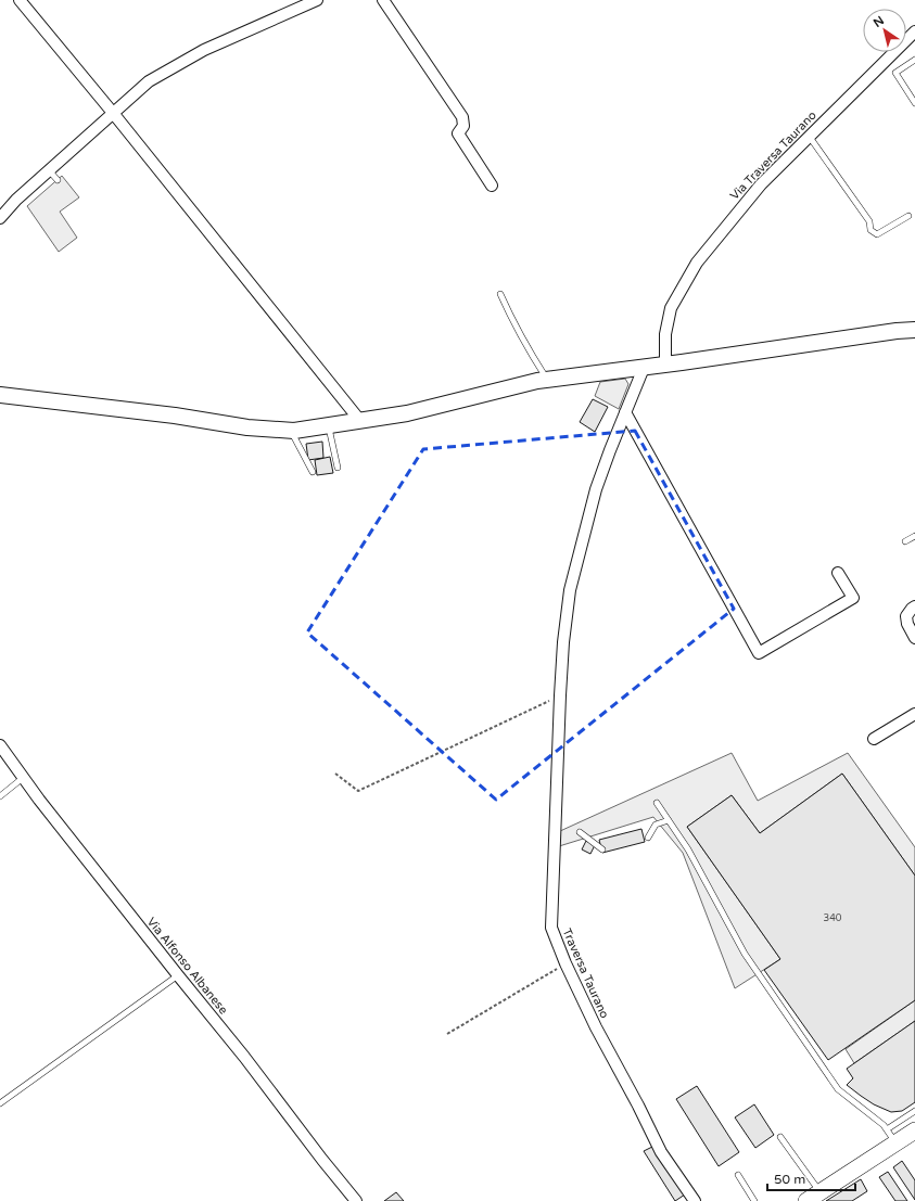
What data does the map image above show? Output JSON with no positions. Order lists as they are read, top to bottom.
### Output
{
  "streets": {
    "street": ["Via Traversa Taurano", "Via Alfonso Albanese", "Traversa Taurano"]
  },
  "house_numbers": ["340"],
  "scale_bar": "50 m",
  "north": "top left"
}
